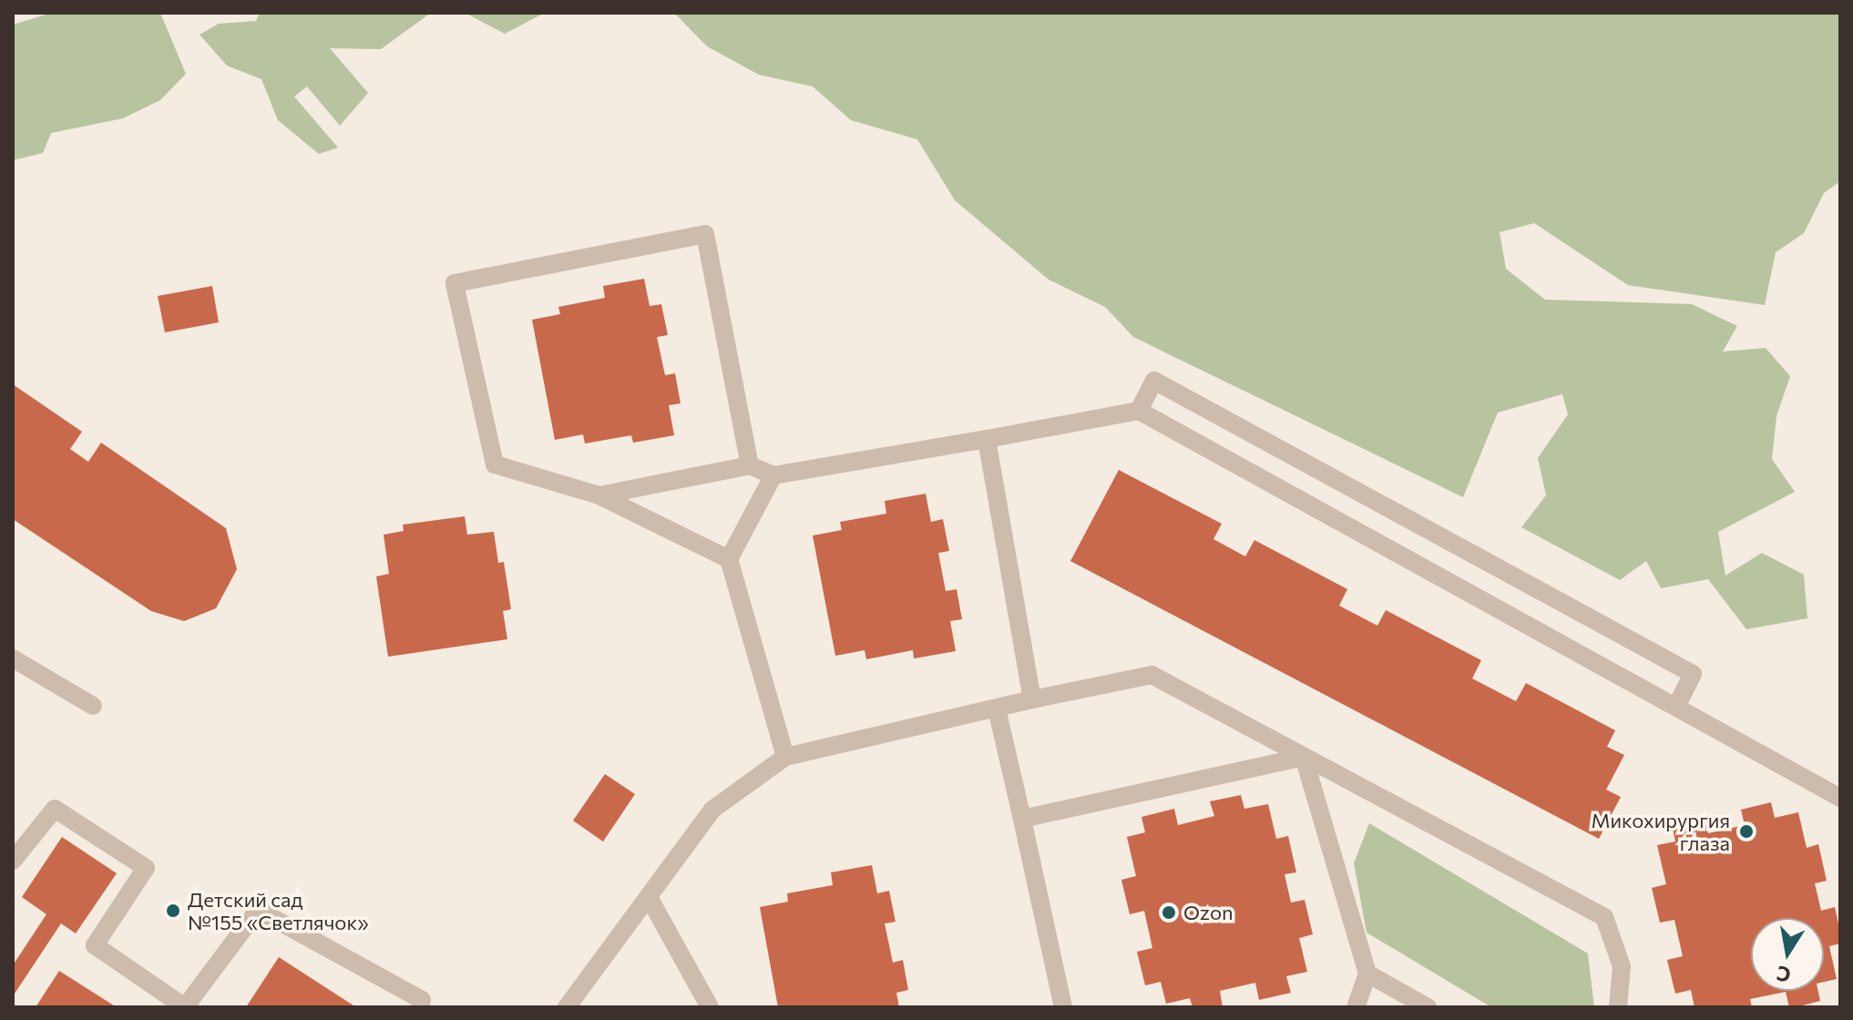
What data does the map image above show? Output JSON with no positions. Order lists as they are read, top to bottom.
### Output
{
  "places": ["Микохирургия глаза", "Детский сад №155 «Светлячок»", "Ozon"],
  "north": "bottom"
}
